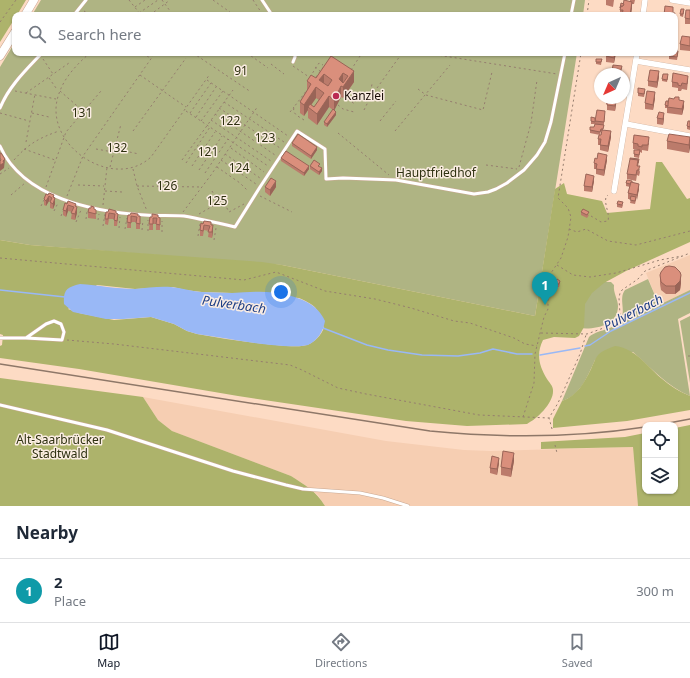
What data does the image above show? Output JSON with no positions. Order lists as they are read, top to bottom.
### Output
{
  "water": ["Pulverbach"],
  "parks": [
    "91",
    "131",
    "122",
    "123",
    "132",
    "121",
    "124",
    "Hauptfriedhof",
    "126",
    "125",
    "Alt-Saarbrücker Stadtwald"
  ],
  "places": ["Kanzlei"],
  "north": "bottom left",
  "page": {
    "search": "Search here",
    "pins": "1",
    "heading": "Nearby",
    "list": [
      {
        "mark": "1",
        "name": "2",
        "note": "Place",
        "value": "300 m"
      }
    ],
    "nav": ["Map", "Directions", "Saved"]
  }
}
